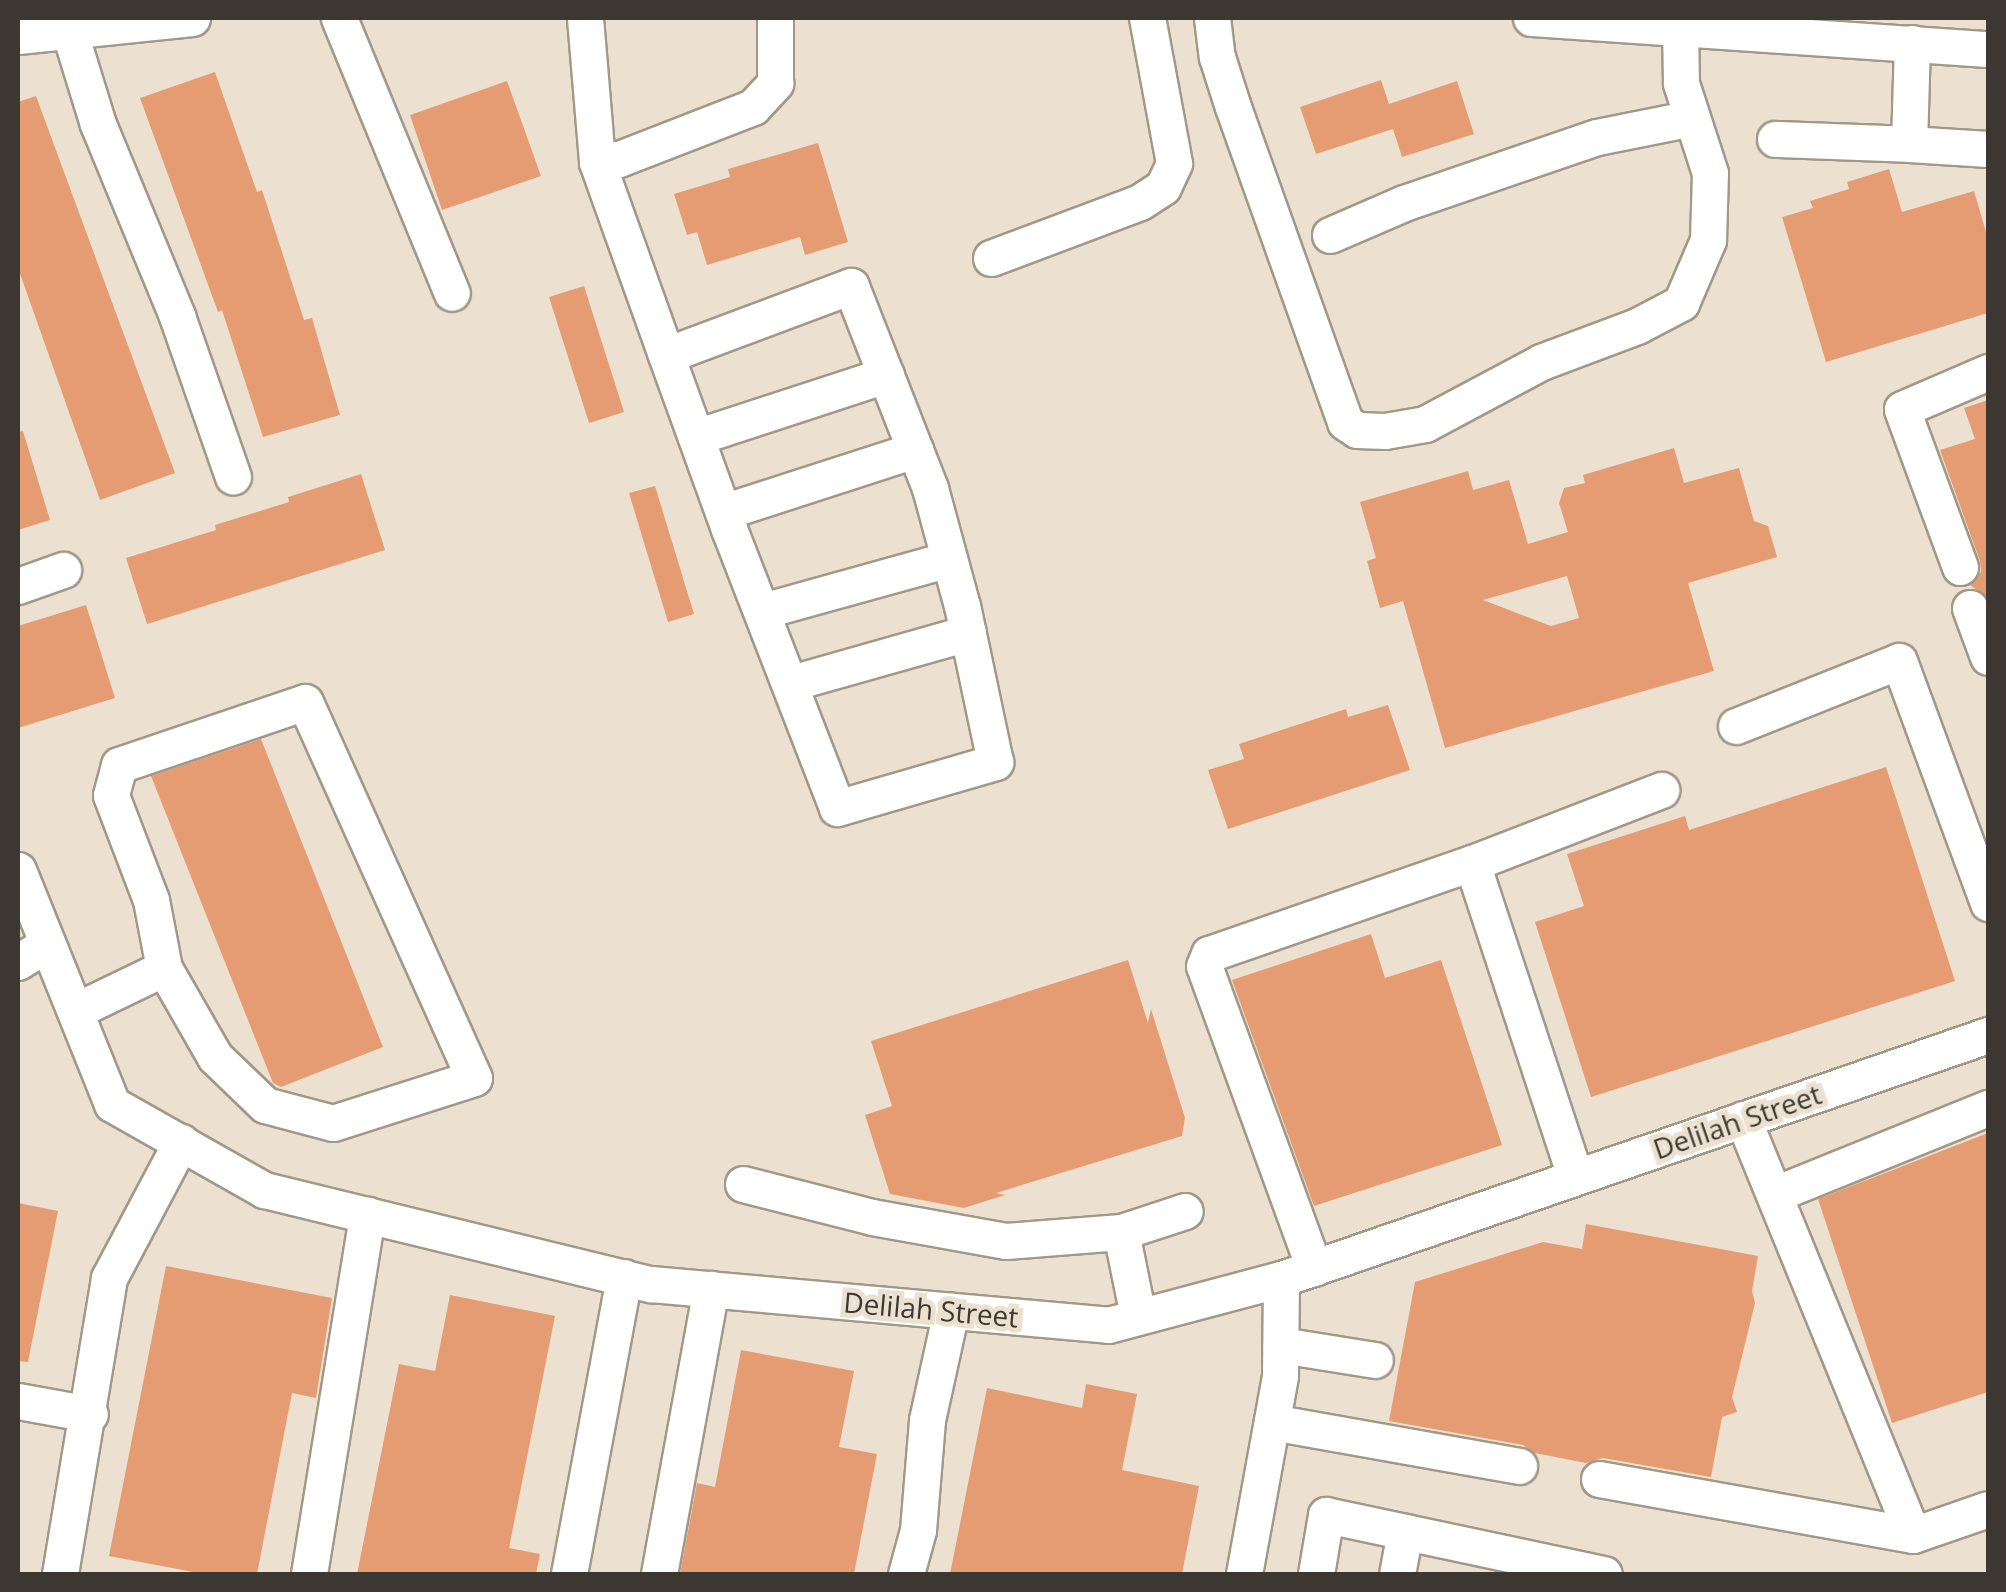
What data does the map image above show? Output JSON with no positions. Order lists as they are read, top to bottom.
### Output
{
  "streets": {
    "street": ["Delilah Street"]
  }
}
